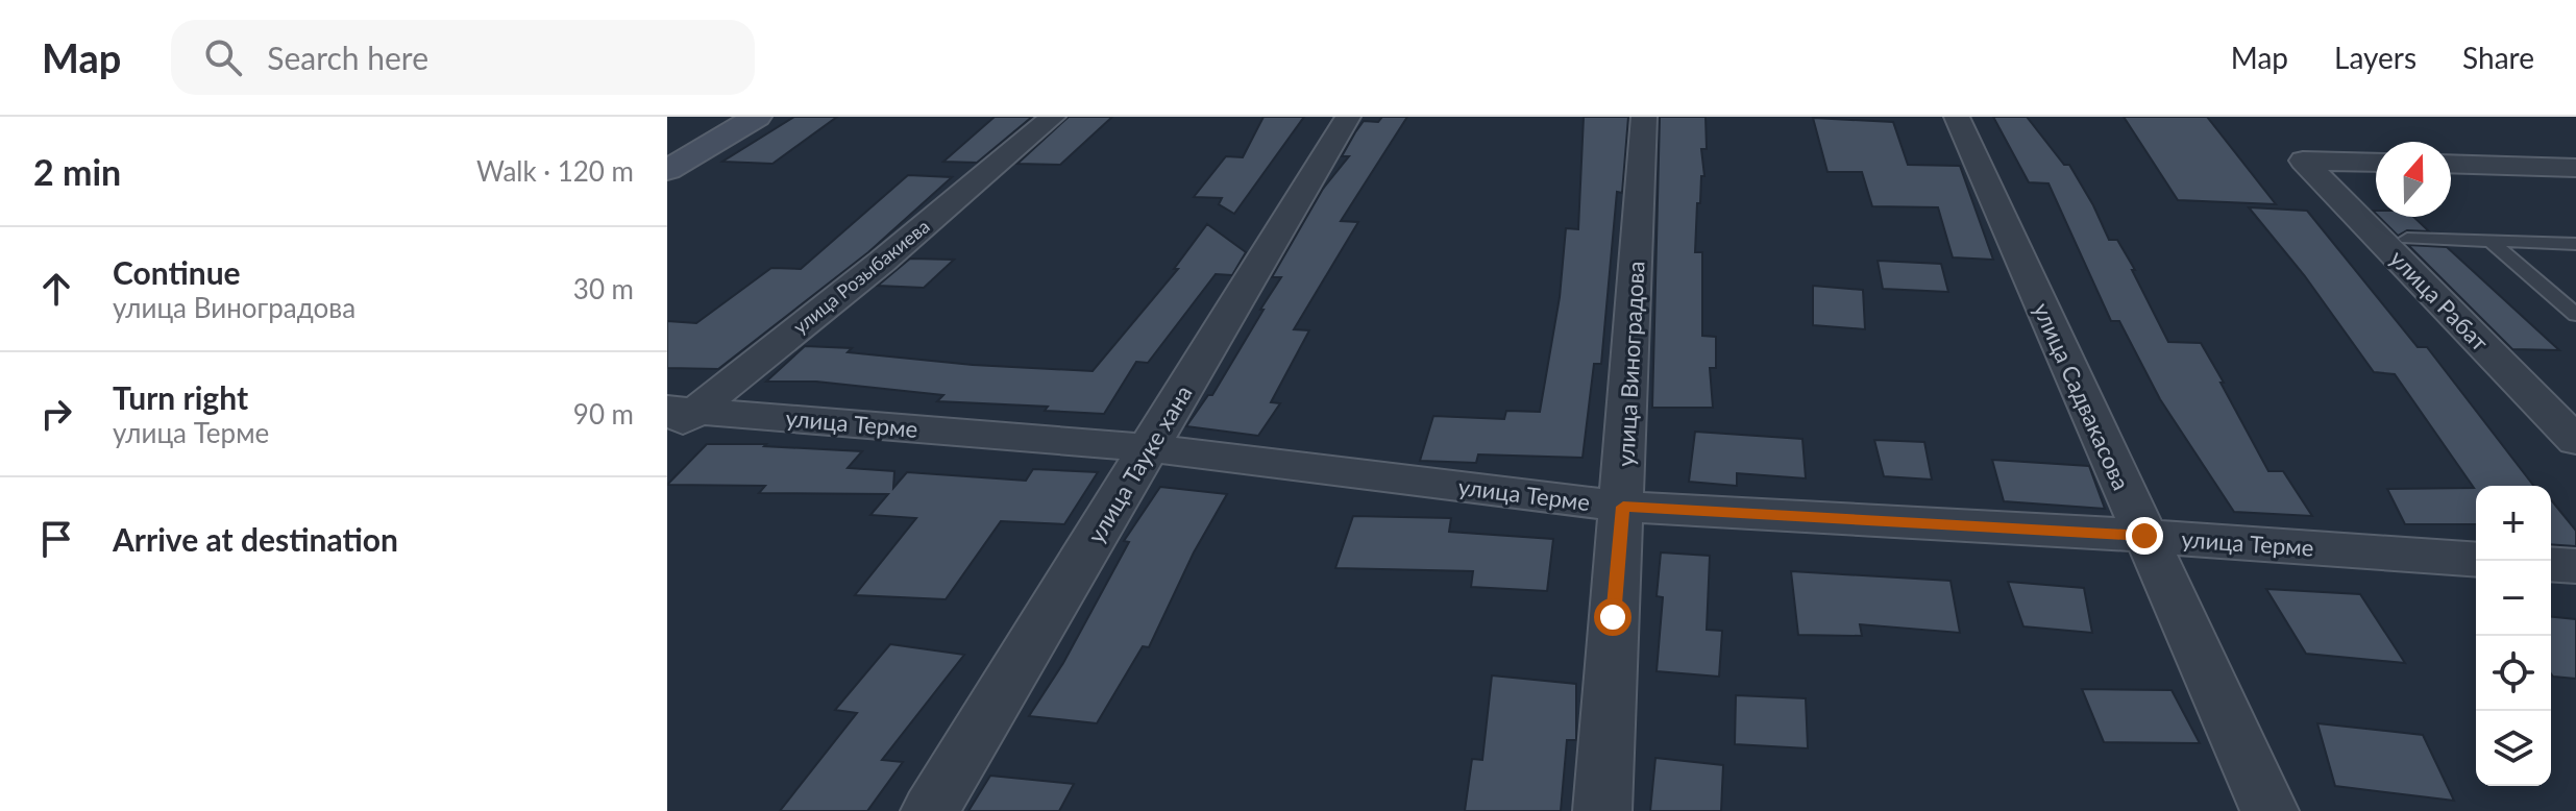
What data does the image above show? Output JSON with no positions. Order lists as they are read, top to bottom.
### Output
{
  "streets": {
    "street": [
      "улица Розыбакиева",
      "улица Рабат",
      "улица Виноградова",
      "улица Садвакасова",
      "улица Терме",
      "улица Тауке хана"
    ]
  },
  "crossings": [
    ["улица Розыбакиева", "улица Терме"],
    ["улица Виноградова", "улица Терме"],
    ["улица Садвакасова", "улица Терме"],
    ["улица Терме", "улица Тауке хана"]
  ],
  "north": "top",
  "page": {
    "header": "Map",
    "search": "Search here",
    "nav": ["Map", "Layers", "Share"],
    "heading": ["2 min", "Walk · 120 m"],
    "list": [
      ["Continue", "улица Виноградова", "30 m"],
      ["Turn right", "улица Терме", "90 m"],
      "Arrive at destination"
    ],
    "map_buttons": ["+", "−"]
  }
}
